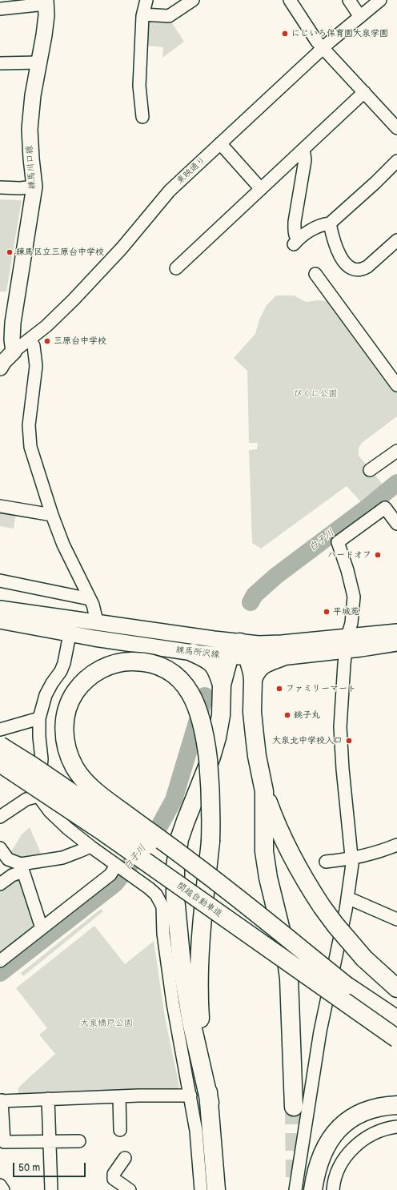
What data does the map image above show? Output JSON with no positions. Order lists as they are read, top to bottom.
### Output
{
  "streets": {
    "highway": ["関越自動車道"],
    "main road": ["練馬川口線", "練馬所沢線"],
    "street": ["東映通り"]
  },
  "crossings": [
    ["練馬川口線", "東映通り"]
  ],
  "water": ["白子川"],
  "parks": ["びくに公園", "大泉橋戸公園"],
  "places": [
    "にじいろ保育園大泉学園",
    "練馬区立三原台中学校",
    "三原台中学校",
    "ハードオフ",
    "平城苑",
    "ファミリーマート",
    "銚子丸",
    "大泉北中学校入口"
  ],
  "scale_bar": "50 m"
}
